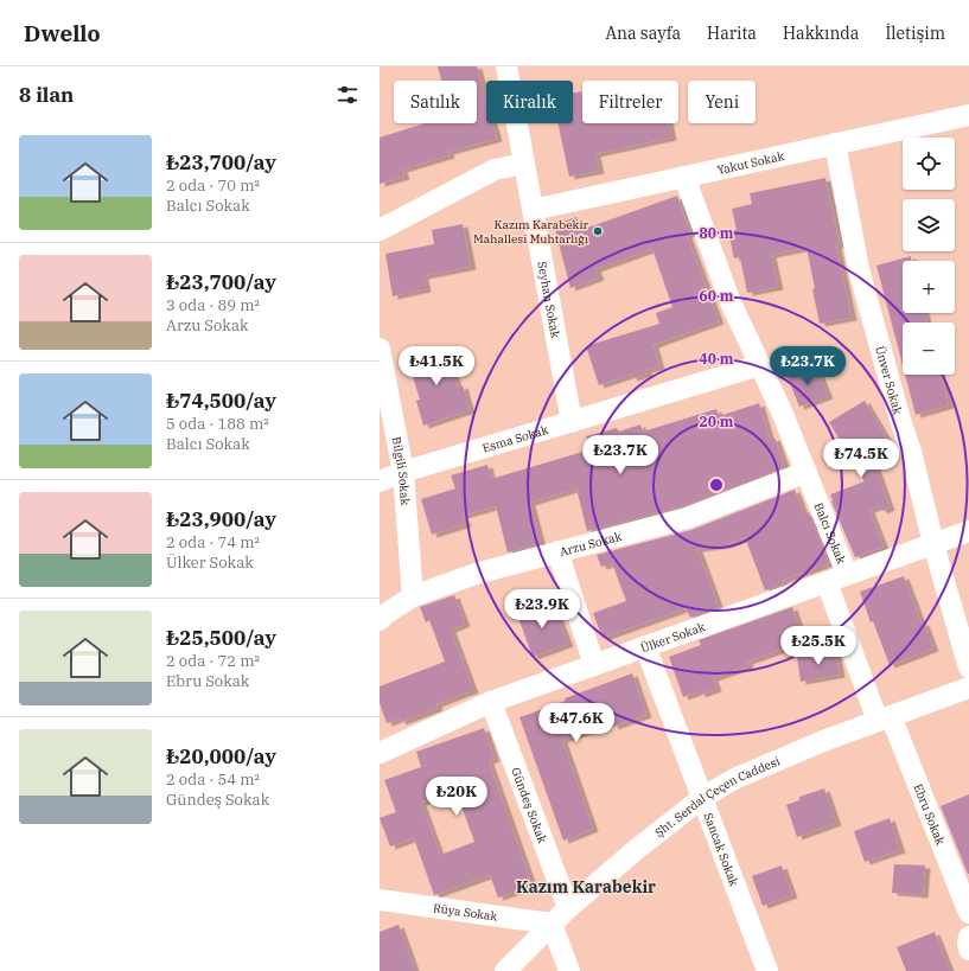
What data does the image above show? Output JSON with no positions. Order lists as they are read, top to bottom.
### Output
{
  "streets": {
    "street": [
      "Yakut Sokak",
      "Seyhan Sokak",
      "Ünver Sokak",
      "Esma Sokak",
      "Bilgili Sokak",
      "Balcı Sokak",
      "Arzu Sokak",
      "Ülker Sokak",
      "Şht. Serdal Çeçen Caddesi",
      "Gündeş Sokak",
      "Ebru Sokak",
      "Sancak Sokak",
      "Rüya Sokak"
    ]
  },
  "crossings": [
    ["Yakut Sokak", "Seyhan Sokak"],
    ["Yakut Sokak", "Ünver Sokak"],
    ["Yakut Sokak", "Balcı Sokak"],
    ["Seyhan Sokak", "Esma Sokak"],
    ["Ünver Sokak", "Ülker Sokak"],
    ["Esma Sokak", "Bilgili Sokak"],
    ["Esma Sokak", "Balcı Sokak"],
    ["Bilgili Sokak", "Arzu Sokak"],
    ["Balcı Sokak", "Arzu Sokak"],
    ["Balcı Sokak", "Ülker Sokak"],
    ["Ülker Sokak", "Gündeş Sokak"],
    ["Ülker Sokak", "Ebru Sokak"],
    ["Ülker Sokak", "Sancak Sokak"],
    ["Şht. Serdal Çeçen Caddesi", "Gündeş Sokak"],
    ["Şht. Serdal Çeçen Caddesi", "Ebru Sokak"],
    ["Şht. Serdal Çeçen Caddesi", "Sancak Sokak"],
    ["Şht. Serdal Çeçen Caddesi", "Rüya Sokak"]
  ],
  "districts": ["Kazım Karabekir"],
  "places": ["Kazım Karabekir Mahallesi Muhtarlığı"],
  "page": {
    "header": "Dwello",
    "nav": [
      "Ana sayfa",
      "Harita",
      "Hakkında",
      "İletişim"
    ],
    "heading": "8 ilan",
    "chip": [
      "Satılık",
      "Kiralık",
      "Filtreler",
      "Yeni"
    ],
    "list": [
      {
        "name": "₺23,700/ay",
        "note": "2 oda · 70 m² · Balcı Sokak"
      },
      {
        "name": "₺23,700/ay",
        "note": "3 oda · 89 m² · Arzu Sokak"
      },
      {
        "name": "₺74,500/ay",
        "note": "5 oda · 188 m² · Balcı Sokak"
      },
      {
        "name": "₺23,900/ay",
        "note": "2 oda · 74 m² · Ülker Sokak"
      },
      {
        "name": "₺25,500/ay",
        "note": "2 oda · 72 m² · Ebru Sokak"
      },
      {
        "name": "₺20,000/ay",
        "note": "2 oda · 54 m² · Gündeş Sokak"
      }
    ],
    "map_buttons": ["+", "−"],
    "price": [
      "₺41.5K",
      "₺23.7K",
      "₺23.7K",
      "₺74.5K",
      "₺23.9K",
      "₺25.5K",
      "₺47.6K",
      "₺20K"
    ]
  },
  "rings": [
    "80 m",
    "60 m",
    "40 m",
    "20 m"
  ]
}
